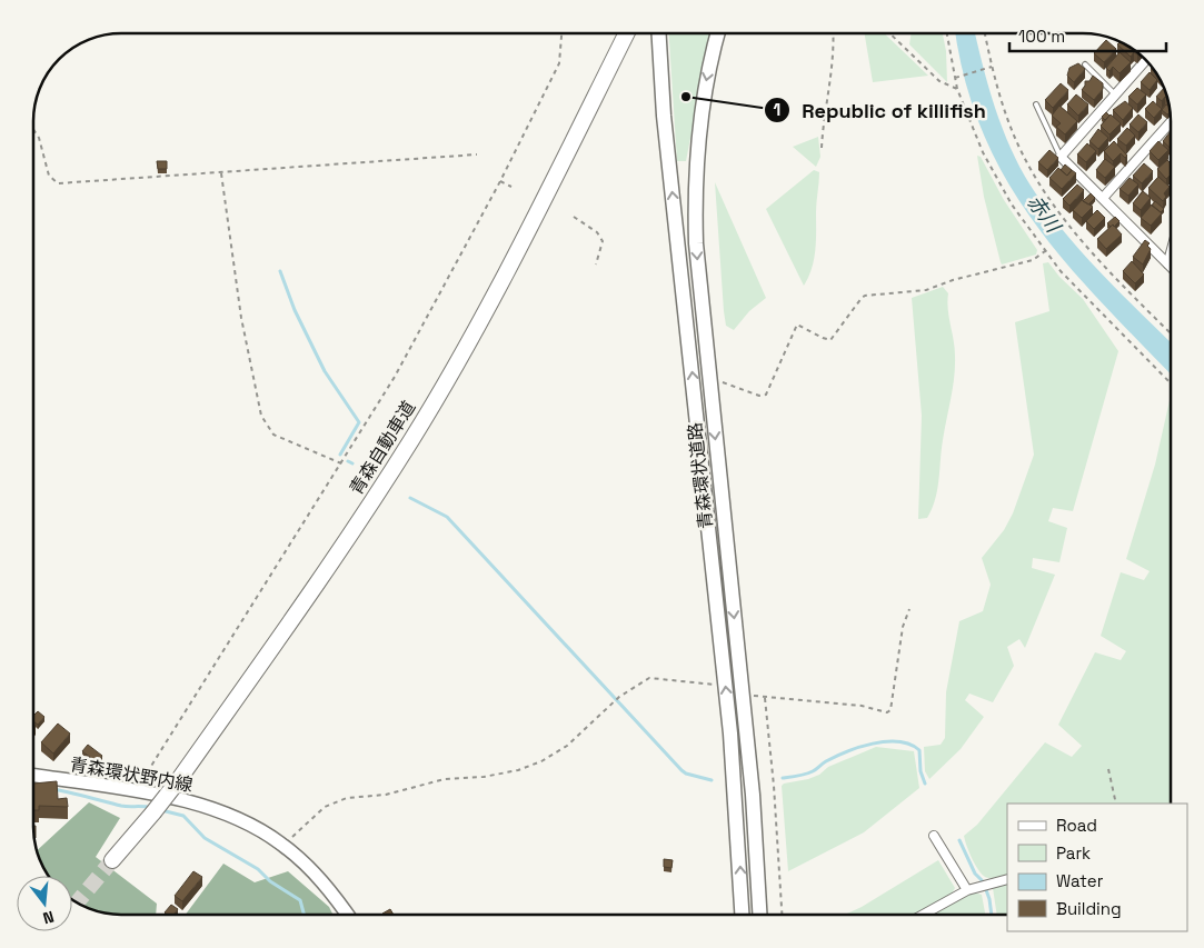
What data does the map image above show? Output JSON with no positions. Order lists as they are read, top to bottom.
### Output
{
  "streets": {
    "highway": ["青森自動車道", "青森環状道路"],
    "main road": ["青森環状野内線"]
  },
  "water": ["赤川"],
  "places": ["Republic of killifish"],
  "legend": [
    "Road",
    "Park",
    "Water",
    "Building"
  ],
  "scale_bar": "100 m",
  "north": "bottom"
}
